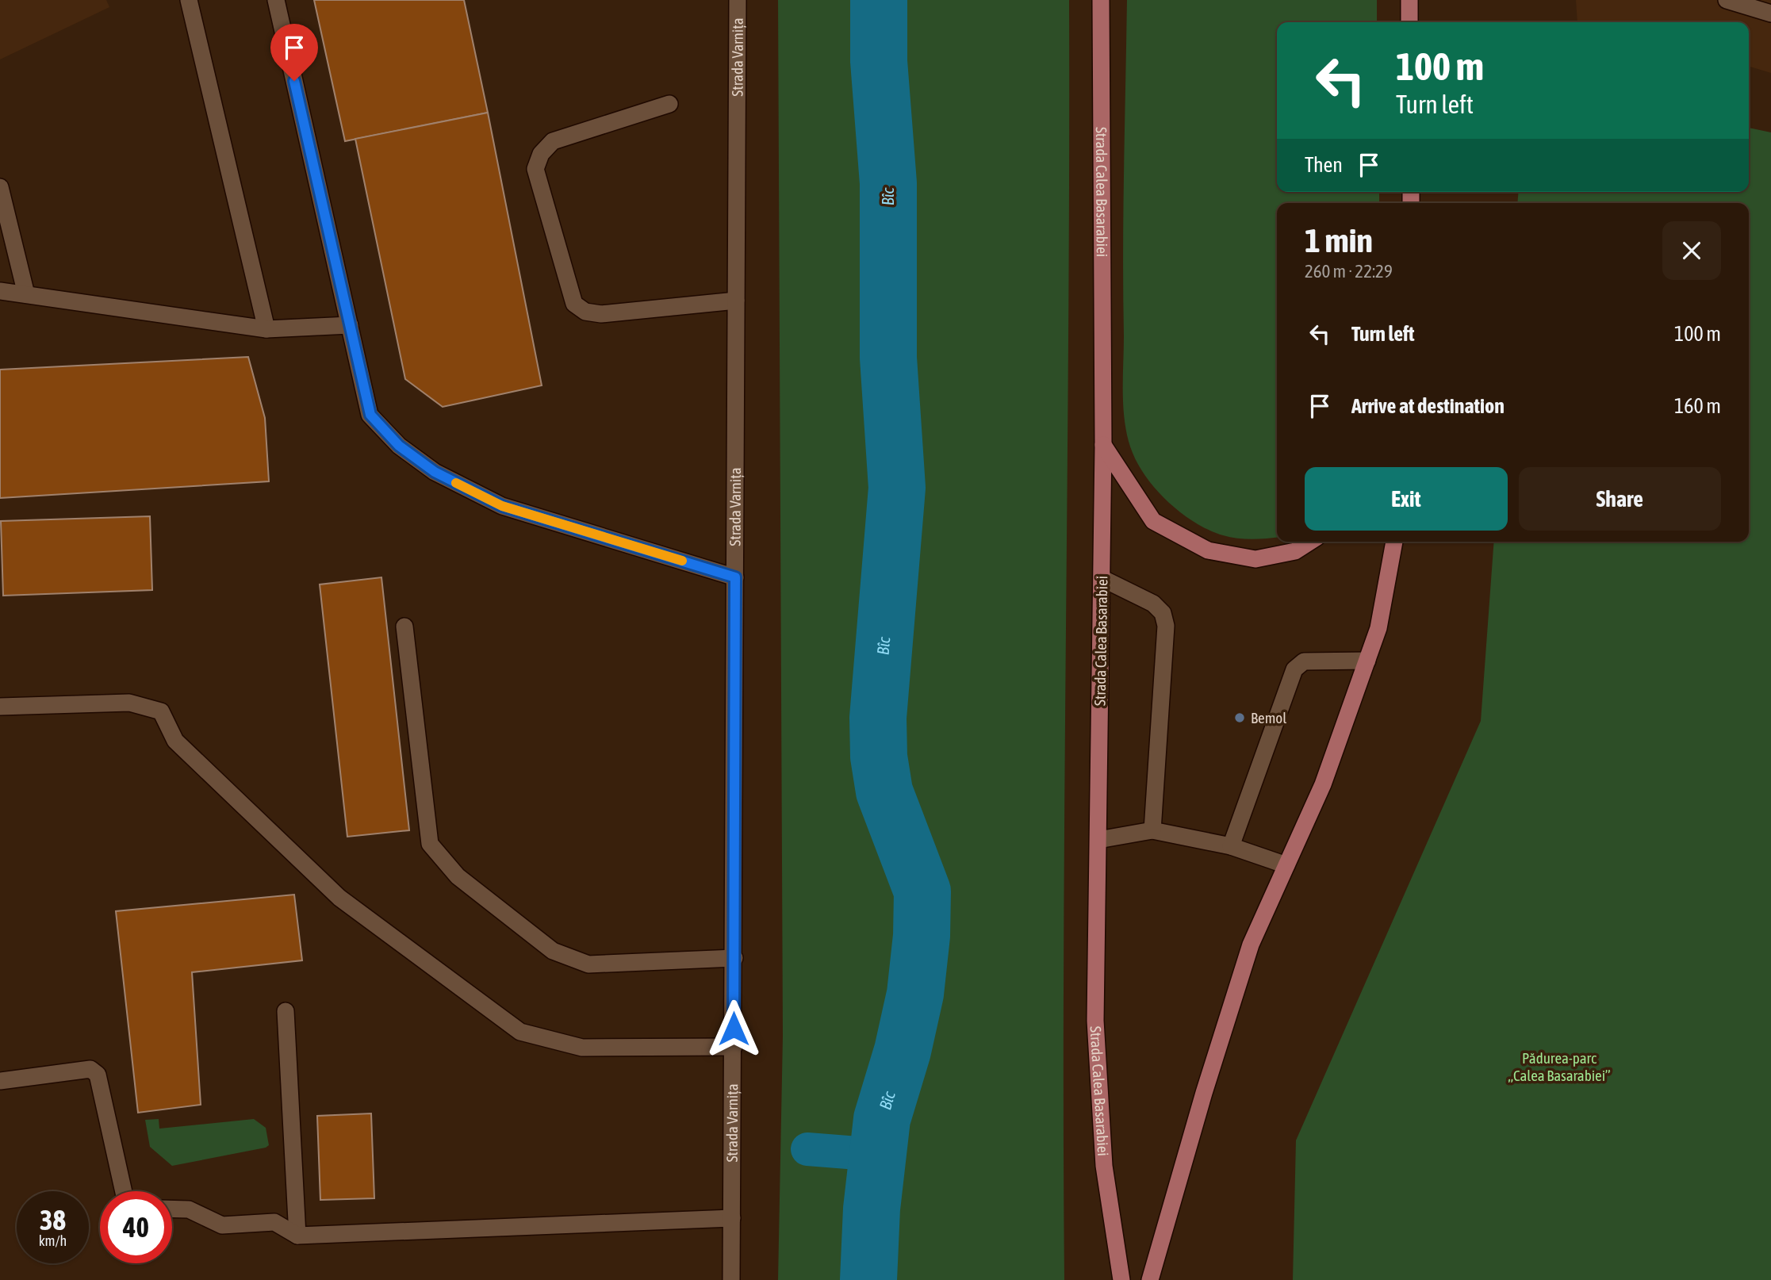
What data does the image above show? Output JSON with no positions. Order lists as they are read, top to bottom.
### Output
{
  "streets": {
    "main road": ["Strada Calea Basarabiei"],
    "street": ["Strada Varnița"]
  },
  "water": ["Bîc"],
  "parks": ["Pădurea-parc „Calea Basarabiei”"],
  "places": ["Bemol"],
  "page": {
    "turn": ["100 m", "Turn left"],
    "then": "Then",
    "heading": ["1 min", "260 m · 22:29"],
    "list": [
      {
        "name": "Turn left",
        "value": "100 m"
      },
      {
        "name": "Arrive at destination",
        "value": "160 m"
      }
    ],
    "buttons": ["Exit", "Share"],
    "speed": "38 km/h",
    "limit": "40"
  }
}
